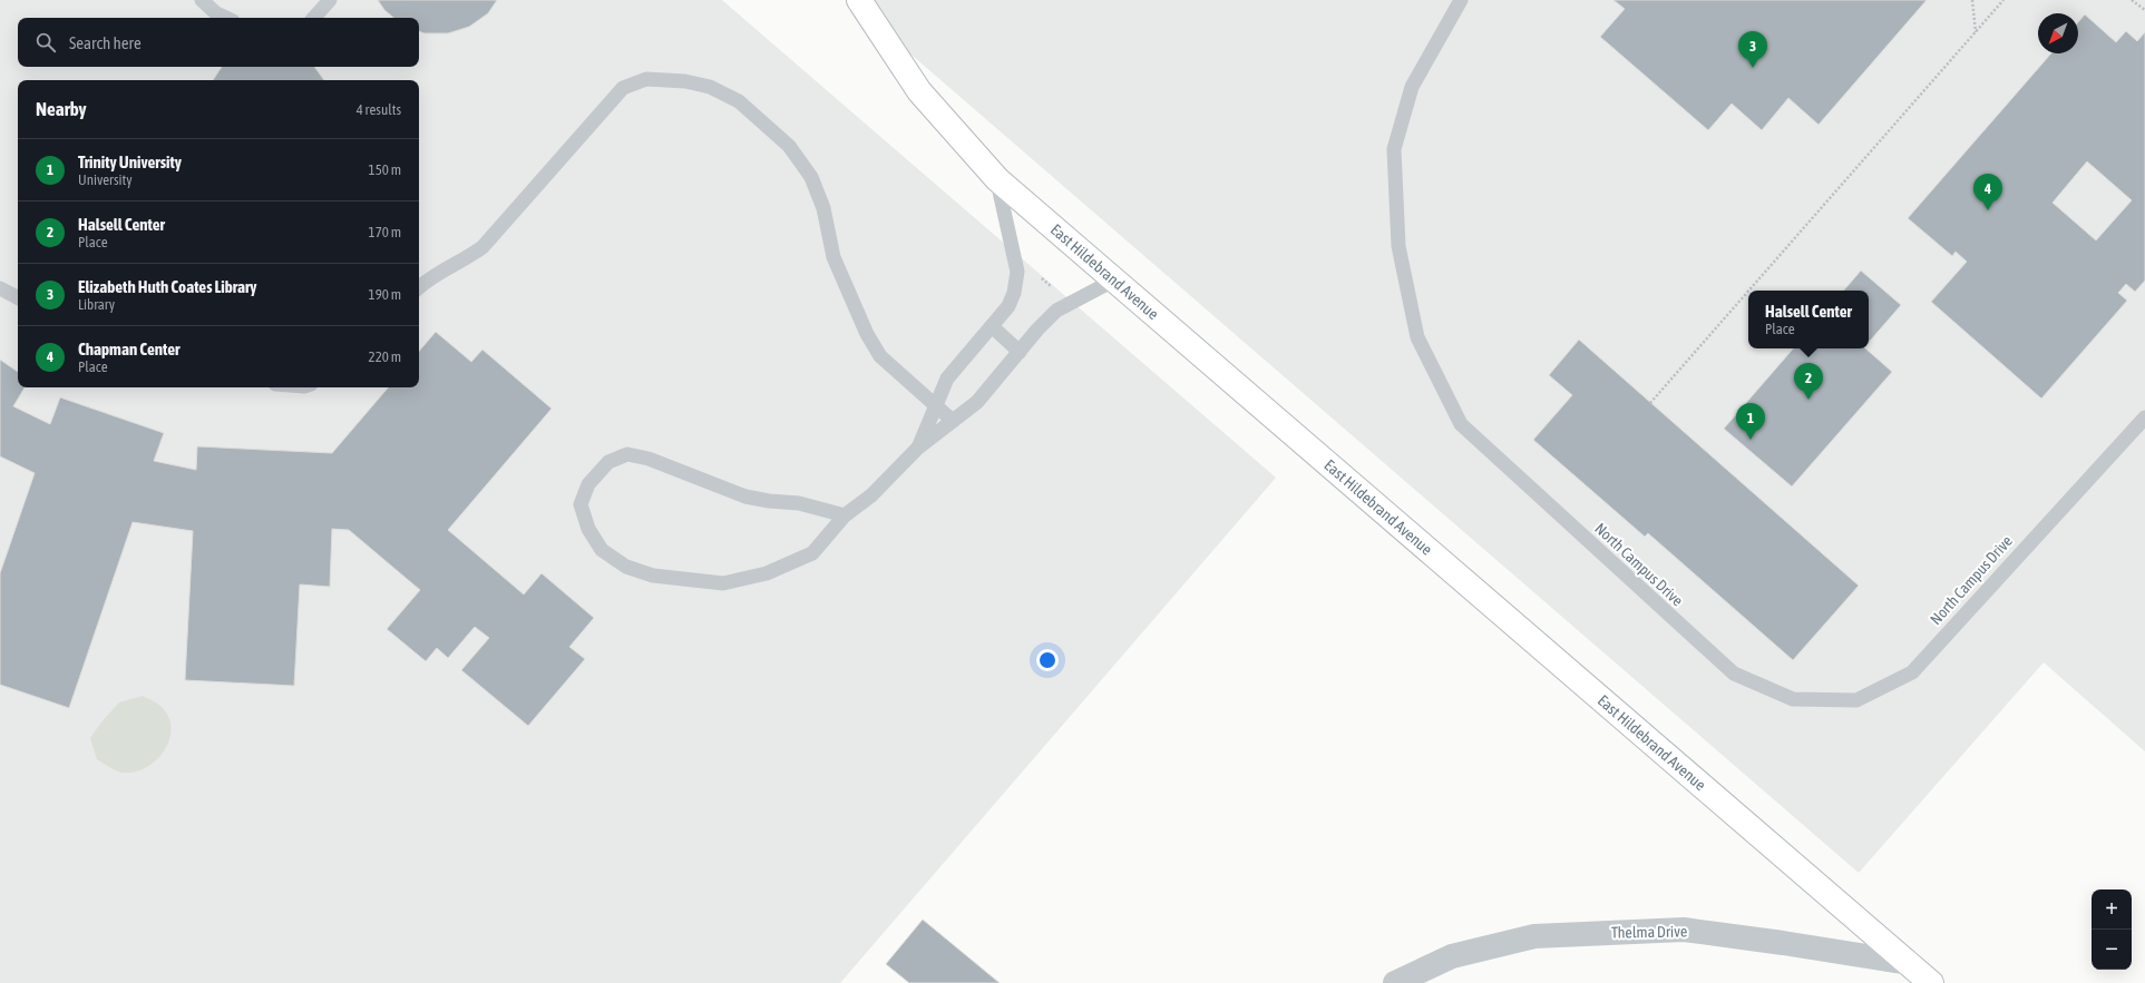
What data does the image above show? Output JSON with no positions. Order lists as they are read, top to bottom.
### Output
{
  "streets": {
    "main road": ["East Hildebrand Avenue"],
    "street": ["Thelma Drive"],
    "lane": ["North Campus Drive"]
  },
  "crossings": [
    ["East Hildebrand Avenue", "Thelma Drive"]
  ],
  "north": "bottom left",
  "page": {
    "search": "Search here",
    "pins": [
      "3",
      "4",
      "2",
      "1"
    ],
    "heading": ["Nearby", "4 results"],
    "list": [
      {
        "mark": "1",
        "name": "Trinity University",
        "note": "University",
        "value": "150 m"
      },
      {
        "mark": "2",
        "name": "Halsell Center",
        "note": "Place",
        "value": "170 m"
      },
      {
        "mark": "3",
        "name": "Elizabeth Huth Coates Library",
        "note": "Library",
        "value": "190 m"
      },
      {
        "mark": "4",
        "name": "Chapman Center",
        "note": "Place",
        "value": "220 m"
      }
    ],
    "popup": ["Halsell Center", "Place"],
    "map_buttons": ["+", "−"]
  }
}
